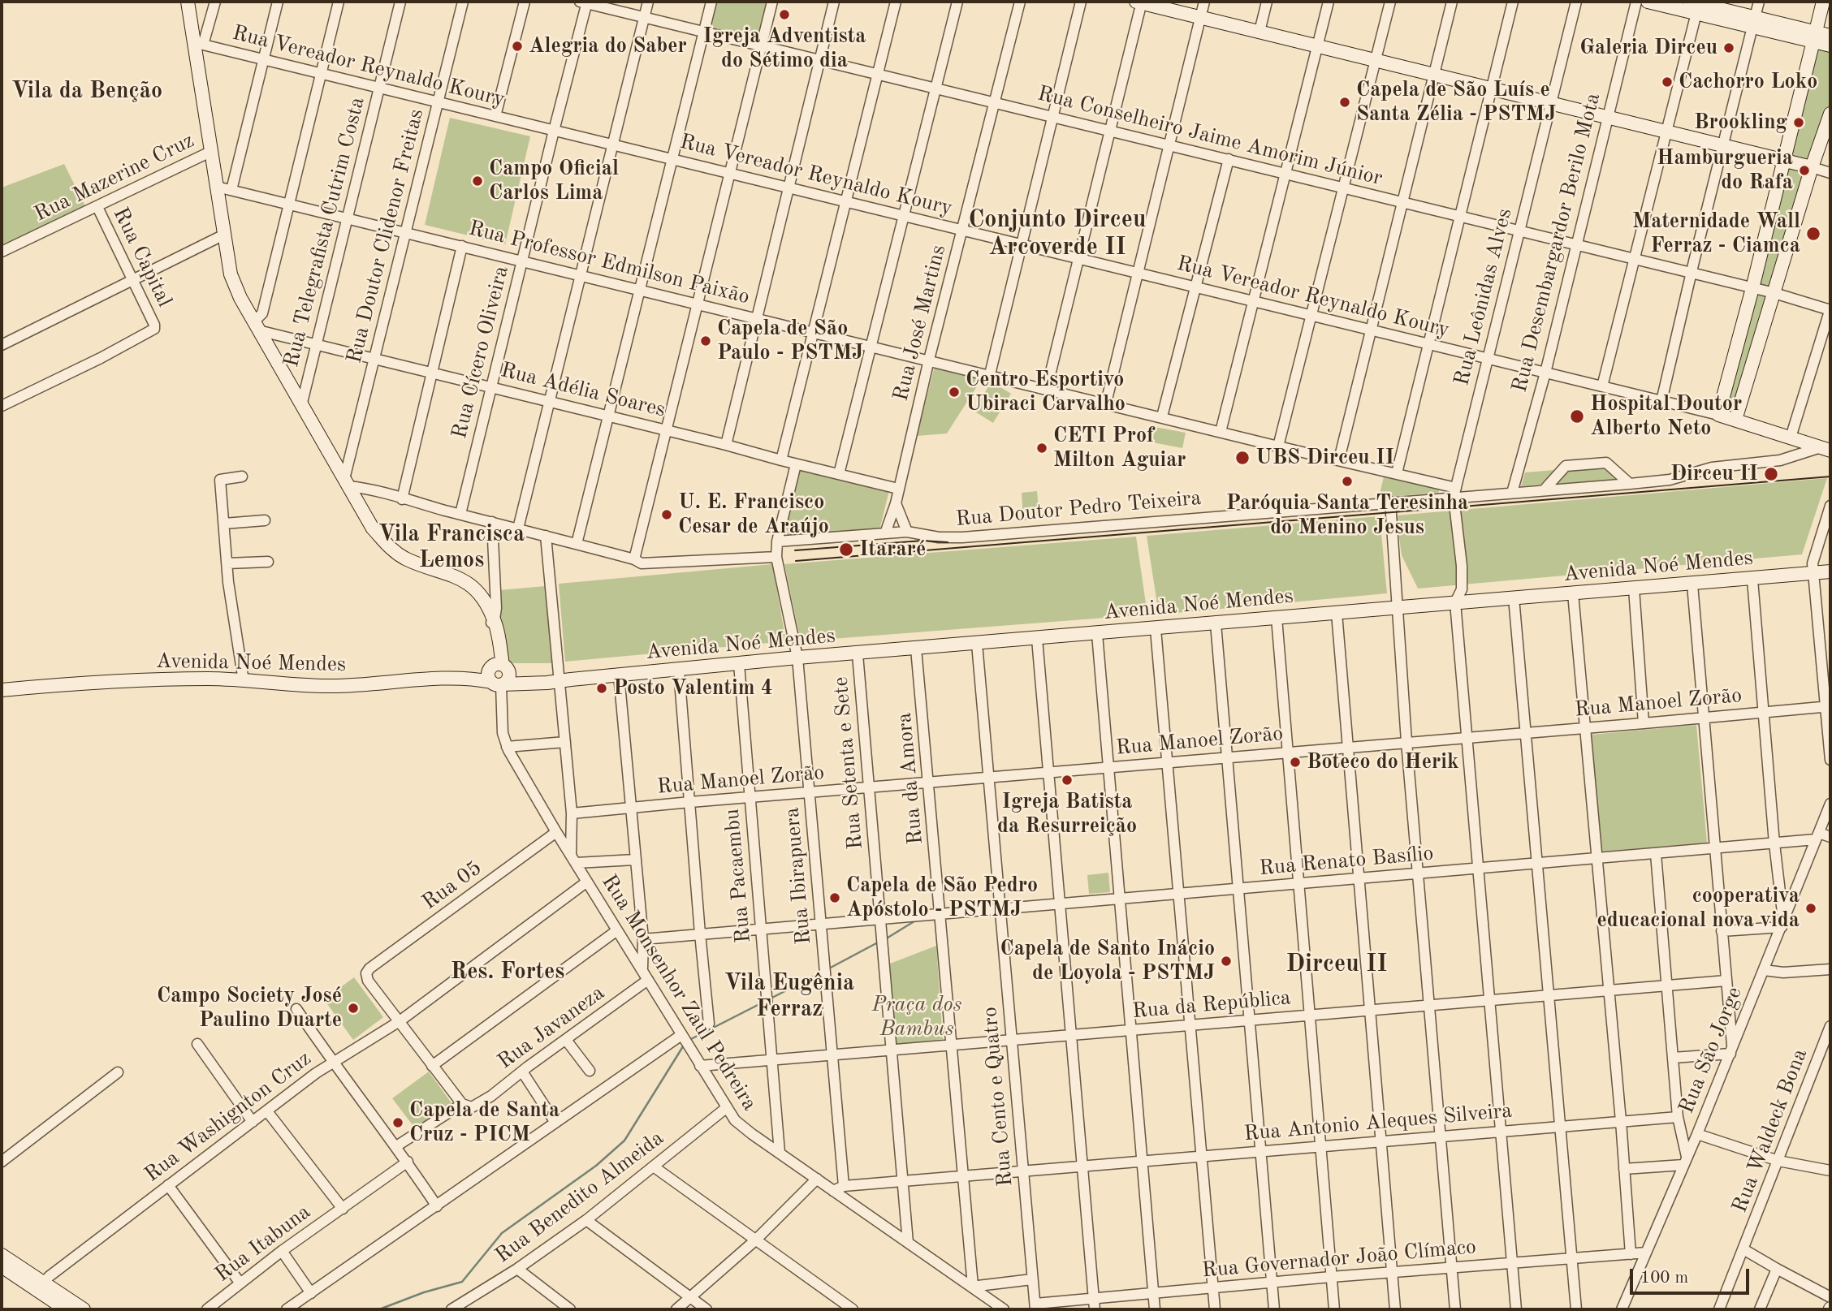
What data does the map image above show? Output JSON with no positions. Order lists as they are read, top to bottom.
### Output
{
  "streets": {
    "street": [
      "Rua Vereador Reynaldo Koury",
      "Rua Conselheiro Jaime Amorim Júnior",
      "Rua Mazerine Cruz",
      "Rua Telegrafista Cutrim Costa",
      "Rua Doutor Clidenor Freitas",
      "Rua Desembargardor Berilo Mota",
      "Rua Capital",
      "Rua Professor Edmilson Paixão",
      "Rua Leônidas Alves",
      "Rua José Martins",
      "Rua Cícero Oliveira",
      "Rua Adélia Soares",
      "Rua Doutor Pedro Teixeira",
      "Avenida Noé Mendes",
      "Rua Manoel Zorão",
      "Rua Setenta e Sete",
      "Rua da Amora",
      "Rua Renato Basílio",
      "Rua Pacaembu",
      "Rua Ibirapuera",
      "Rua 05",
      "Rua Monsenhor Zaul Pedreira",
      "Rua da República",
      "Rua Javaneza",
      "Rua São Jorge",
      "Rua Cento e Quatro",
      "Rua Washignton Cruz",
      "Rua Antonio Aleques Silveira",
      "Rua Waldeck Bona",
      "Rua Benedito Almeida",
      "Rua Itabuna",
      "Rua Governador João Clímaco"
    ]
  },
  "crossings": [
    ["Rua Vereador Reynaldo Koury", "Rua Telegrafista Cutrim Costa"],
    ["Rua Vereador Reynaldo Koury", "Rua Doutor Clidenor Freitas"],
    ["Rua Vereador Reynaldo Koury", "Rua Desembargardor Berilo Mota"],
    ["Rua Vereador Reynaldo Koury", "Rua Leônidas Alves"],
    ["Rua Vereador Reynaldo Koury", "Rua José Martins"],
    ["Rua Vereador Reynaldo Koury", "Rua Cícero Oliveira"],
    ["Rua Conselheiro Jaime Amorim Júnior", "Rua Desembargardor Berilo Mota"],
    ["Rua Conselheiro Jaime Amorim Júnior", "Rua Leônidas Alves"],
    ["Rua Conselheiro Jaime Amorim Júnior", "Rua José Martins"],
    ["Rua Conselheiro Jaime Amorim Júnior", "Rua Cícero Oliveira"],
    ["Rua Mazerine Cruz", "Rua Capital"],
    ["Rua Telegrafista Cutrim Costa", "Rua Professor Edmilson Paixão"],
    ["Rua Telegrafista Cutrim Costa", "Rua Adélia Soares"],
    ["Rua Doutor Clidenor Freitas", "Rua Professor Edmilson Paixão"],
    ["Rua Doutor Clidenor Freitas", "Rua Adélia Soares"],
    ["Rua Desembargardor Berilo Mota", "Rua Doutor Pedro Teixeira"],
    ["Rua Professor Edmilson Paixão", "Rua Leônidas Alves"],
    ["Rua Professor Edmilson Paixão", "Rua José Martins"],
    ["Rua Professor Edmilson Paixão", "Rua Cícero Oliveira"],
    ["Rua Professor Edmilson Paixão", "Rua Doutor Pedro Teixeira"],
    ["Rua Leônidas Alves", "Rua Doutor Pedro Teixeira"],
    ["Rua Leônidas Alves", "Avenida Noé Mendes"],
    ["Rua Leônidas Alves", "Rua Manoel Zorão"],
    ["Rua Leônidas Alves", "Rua Renato Basílio"],
    ["Rua Leônidas Alves", "Rua da República"],
    ["Rua Leônidas Alves", "Rua Antonio Aleques Silveira"],
    ["Rua Leônidas Alves", "Rua Governador João Clímaco"],
    ["Rua José Martins", "Rua Adélia Soares"],
    ["Rua José Martins", "Rua Doutor Pedro Teixeira"],
    ["Rua Cícero Oliveira", "Rua Adélia Soares"],
    ["Rua Adélia Soares", "Rua Ibirapuera"],
    ["Rua Doutor Pedro Teixeira", "Rua Ibirapuera"],
    ["Avenida Noé Mendes", "Rua Setenta e Sete"],
    ["Avenida Noé Mendes", "Rua da Amora"],
    ["Avenida Noé Mendes", "Rua Pacaembu"],
    ["Avenida Noé Mendes", "Rua Ibirapuera"],
    ["Avenida Noé Mendes", "Rua Monsenhor Zaul Pedreira"],
    ["Avenida Noé Mendes", "Rua Cento e Quatro"],
    ["Rua Manoel Zorão", "Rua Setenta e Sete"],
    ["Rua Manoel Zorão", "Rua da Amora"],
    ["Rua Manoel Zorão", "Rua Pacaembu"],
    ["Rua Manoel Zorão", "Rua Ibirapuera"],
    ["Rua Manoel Zorão", "Rua Cento e Quatro"],
    ["Rua Setenta e Sete", "Rua Renato Basílio"],
    ["Rua Setenta e Sete", "Rua Monsenhor Zaul Pedreira"],
    ["Rua Setenta e Sete", "Rua da República"],
    ["Rua da Amora", "Rua Renato Basílio"],
    ["Rua da Amora", "Rua Monsenhor Zaul Pedreira"],
    ["Rua da Amora", "Rua da República"],
    ["Rua da Amora", "Rua Antonio Aleques Silveira"],
    ["Rua Renato Basílio", "Rua Pacaembu"],
    ["Rua Renato Basílio", "Rua Ibirapuera"],
    ["Rua Renato Basílio", "Rua São Jorge"],
    ["Rua Renato Basílio", "Rua Cento e Quatro"],
    ["Rua Pacaembu", "Rua Monsenhor Zaul Pedreira"],
    ["Rua Pacaembu", "Rua da República"],
    ["Rua Ibirapuera", "Rua da República"],
    ["Rua 05", "Rua Monsenhor Zaul Pedreira"],
    ["Rua 05", "Rua Washignton Cruz"],
    ["Rua Monsenhor Zaul Pedreira", "Rua da República"],
    ["Rua Monsenhor Zaul Pedreira", "Rua Javaneza"],
    ["Rua Monsenhor Zaul Pedreira", "Rua Washignton Cruz"],
    ["Rua Monsenhor Zaul Pedreira", "Rua Benedito Almeida"],
    ["Rua da República", "Rua Cento e Quatro"],
    ["Rua São Jorge", "Rua Governador João Clímaco"],
    ["Rua Cento e Quatro", "Rua Antonio Aleques Silveira"],
    ["Rua Cento e Quatro", "Rua Governador João Clímaco"],
    ["Rua Washignton Cruz", "Rua Itabuna"]
  ],
  "districts": [
    "Vila da Benção",
    "Conjunto Dirceu Arcoverde II",
    "Vila Francisca Lemos",
    "Dirceu II",
    "Res. Fortes",
    "Vila Eugênia Ferraz"
  ],
  "parks": ["Praça dos Bambus"],
  "places": [
    "Igreja Adventista do Sétimo dia",
    "Alegria do Saber",
    "Galeria Dirceu",
    "Cachorro Loko",
    "Capela de São Luís e Santa Zélia - PSTMJ",
    "Brookling",
    "Hamburgueria do Rafa",
    "Campo Oficial Carlos Lima",
    "Maternidade Wall Ferraz - Ciamca",
    "Capela de São Paulo - PSTMJ",
    "Centro Esportivo Ubiraci Carvalho",
    "Hospital Doutor Alberto Neto",
    "CETI Prof Milton Aguiar",
    "UBS Dirceu II",
    "Dirceu II",
    "Paróquia Santa Teresinha do Menino Jesus",
    "U. E. Francisco Cesar de Araújo",
    "Itararé",
    "Posto Valentim 4",
    "Boteco do Herik",
    "Igreja Batista da Resurreição",
    "Capela de São Pedro Apóstolo - PSTMJ",
    "cooperativa educacional nova vida",
    "Capela de Santo Inácio de Loyola - PSTMJ",
    "Campo Society José Paulino Duarte",
    "Capela de Santa Cruz - PICM"
  ],
  "scale_bar": "100 m"
}
